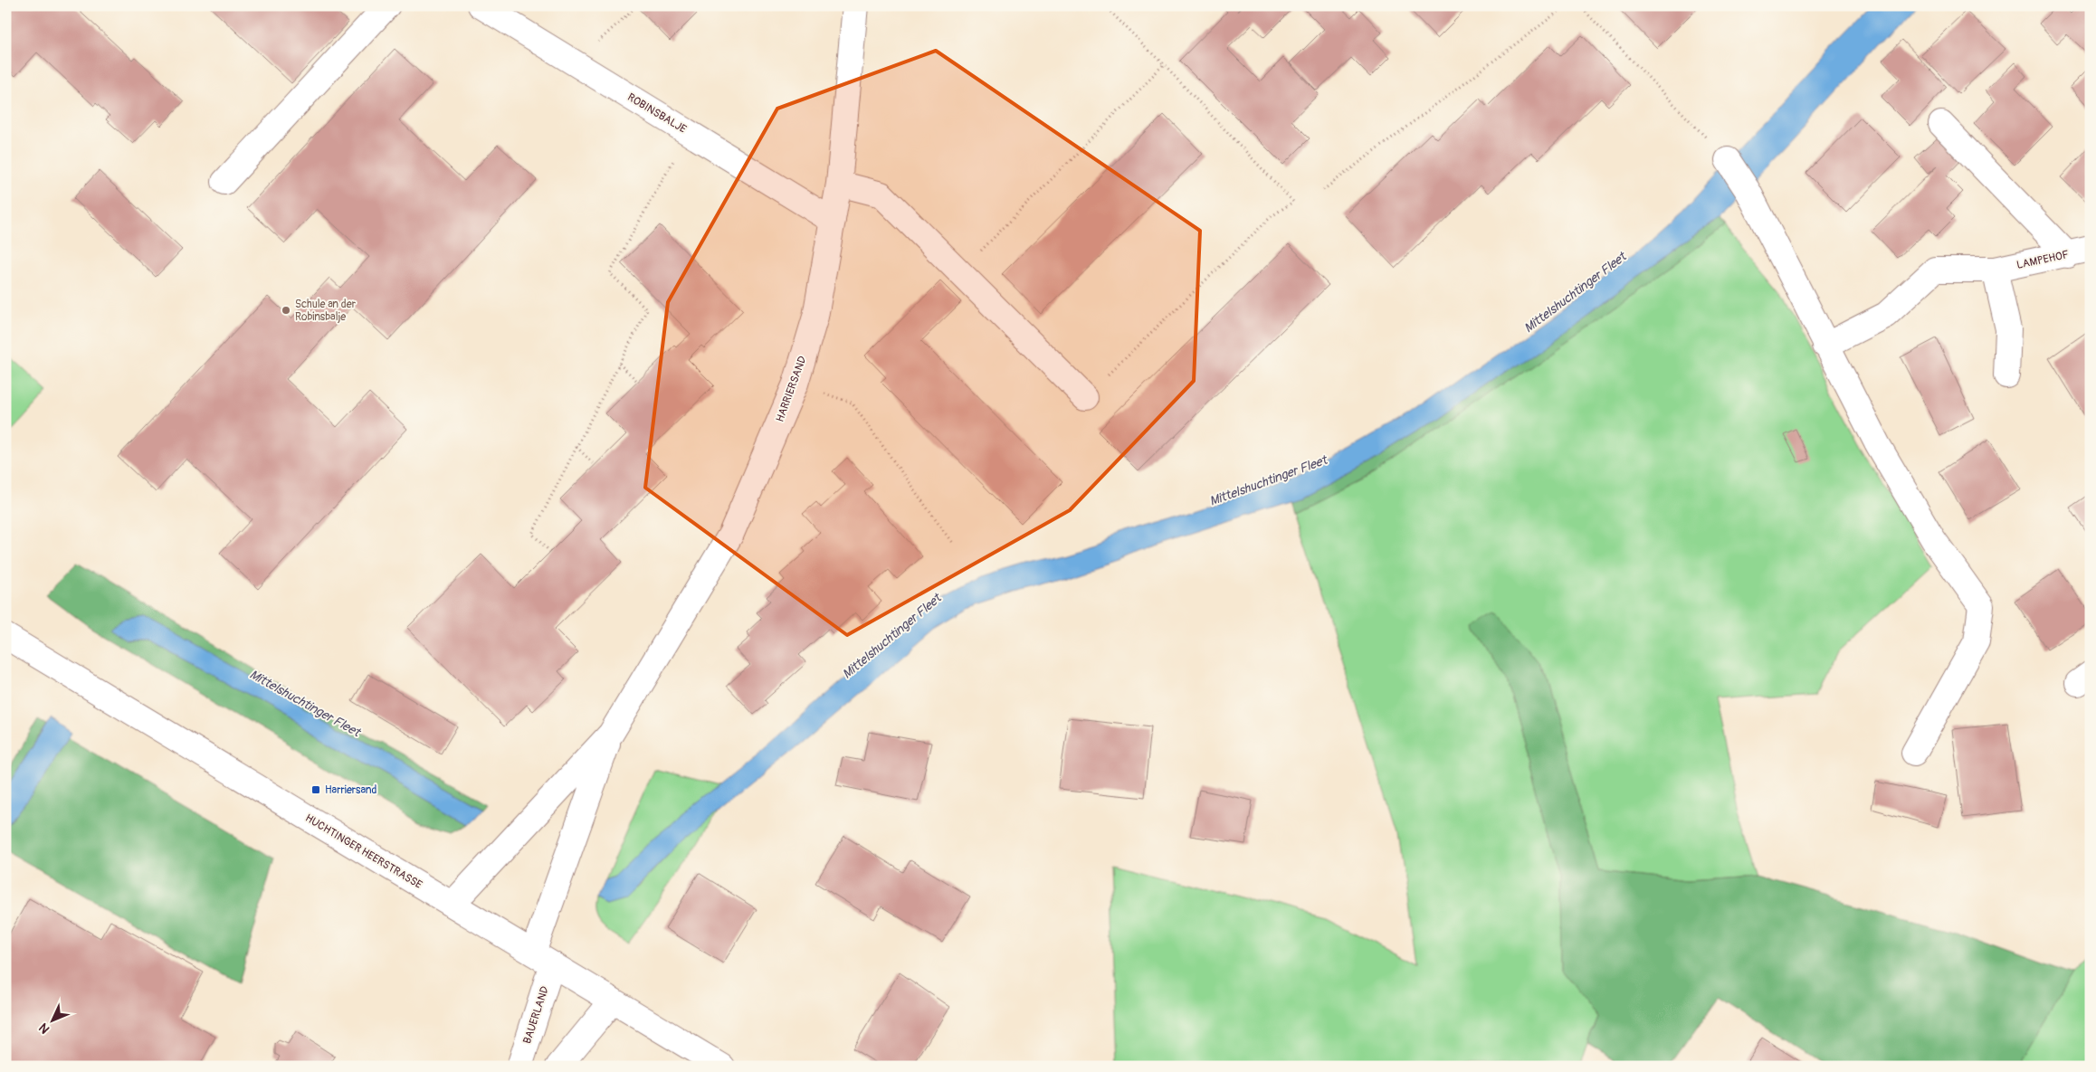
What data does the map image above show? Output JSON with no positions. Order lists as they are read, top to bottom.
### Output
{
  "streets": {
    "street": [
      "ROBINSBALJE",
      "LAMPEHOF",
      "HARRIERSAND",
      "HUCHTINGER HEERSTRASSE",
      "BAUERLAND"
    ]
  },
  "crossings": [
    ["ROBINSBALJE", "HARRIERSAND"],
    ["HARRIERSAND", "HUCHTINGER HEERSTRASSE"],
    ["HARRIERSAND", "BAUERLAND"],
    ["HUCHTINGER HEERSTRASSE", "BAUERLAND"]
  ],
  "water": ["Mittelshuchtinger Fleet"],
  "places": {
    "other": ["Schule an der Robinsbalje"],
    "transit": ["Harriersand"]
  },
  "north": "bottom left"
}
